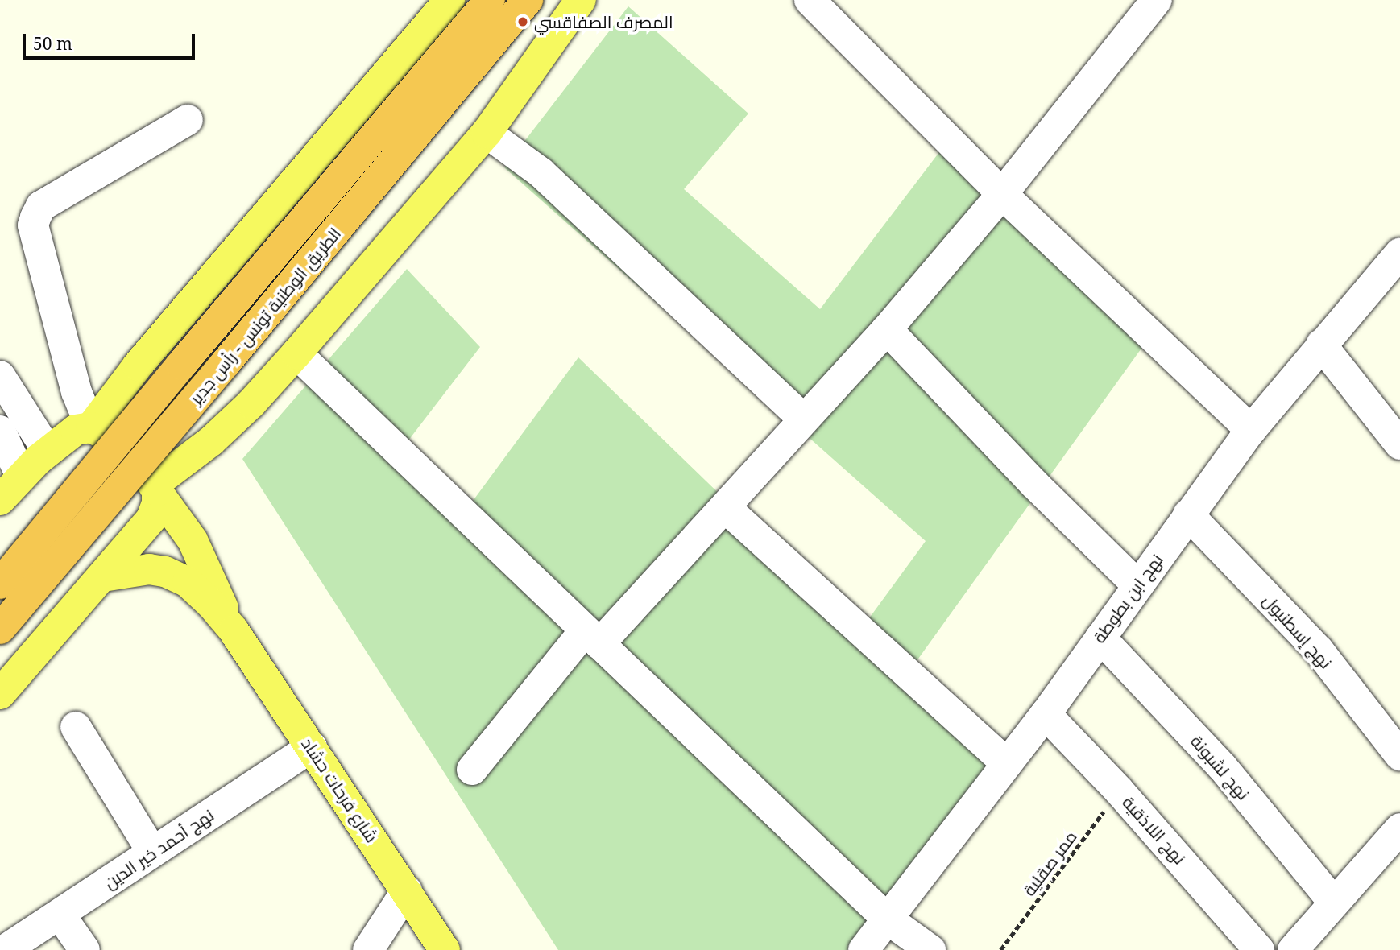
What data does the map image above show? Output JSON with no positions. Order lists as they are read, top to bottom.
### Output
{
  "streets": {
    "highway": ["الطريق الوطنية تونس - رأس جدير"],
    "main road": ["شارع فرحات حشاد"],
    "street": [
      "نهج ابن بطوطة",
      "نهج إسطنبول",
      "نهج لشبونة",
      "نهج اللاذقية",
      "نهج أحمد خير الدين"
    ],
    "path": ["ممر صقلية"]
  },
  "crossings": [
    ["نهج ابن بطوطة", "نهج إسطنبول"],
    ["نهج ابن بطوطة", "نهج لشبونة"],
    ["نهج ابن بطوطة", "نهج اللاذقية"],
    ["شارع فرحات حشاد", "نهج أحمد خير الدين"],
    ["نهج اللاذقية", "ممر صقلية"]
  ],
  "places": ["المصرف الصفاقسي"],
  "scale_bar": "50 m"
}
